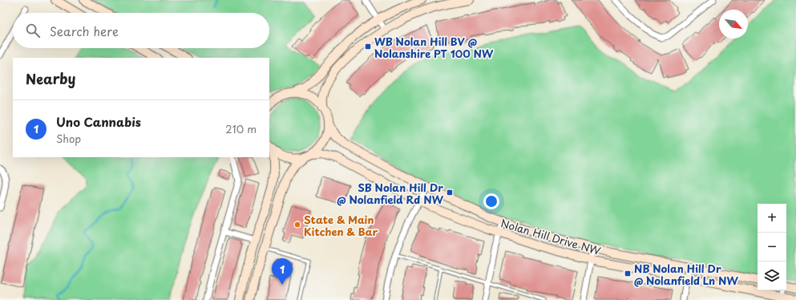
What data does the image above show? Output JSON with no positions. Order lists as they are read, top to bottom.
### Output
{
  "streets": {
    "street": ["Nolan Hill Drive NW"]
  },
  "places": {
    "transit": ["WB Nolan Hill BV @ Nolanshire PT 100 NW", "SB Nolan Hill Dr @ Nolanfield Rd NW", "NB Nolan Hill Dr @ Nolanfield Ln NW"],
    "other": ["State & Main Kitchen & Bar"]
  },
  "north": "bottom right",
  "page": {
    "search": "Search here",
    "heading": "Nearby",
    "list": [
      {
        "mark": "1",
        "name": "Uno Cannabis",
        "note": "Shop",
        "value": "210 m"
      }
    ],
    "map_buttons": ["+", "−"],
    "pins": "1"
  }
}
